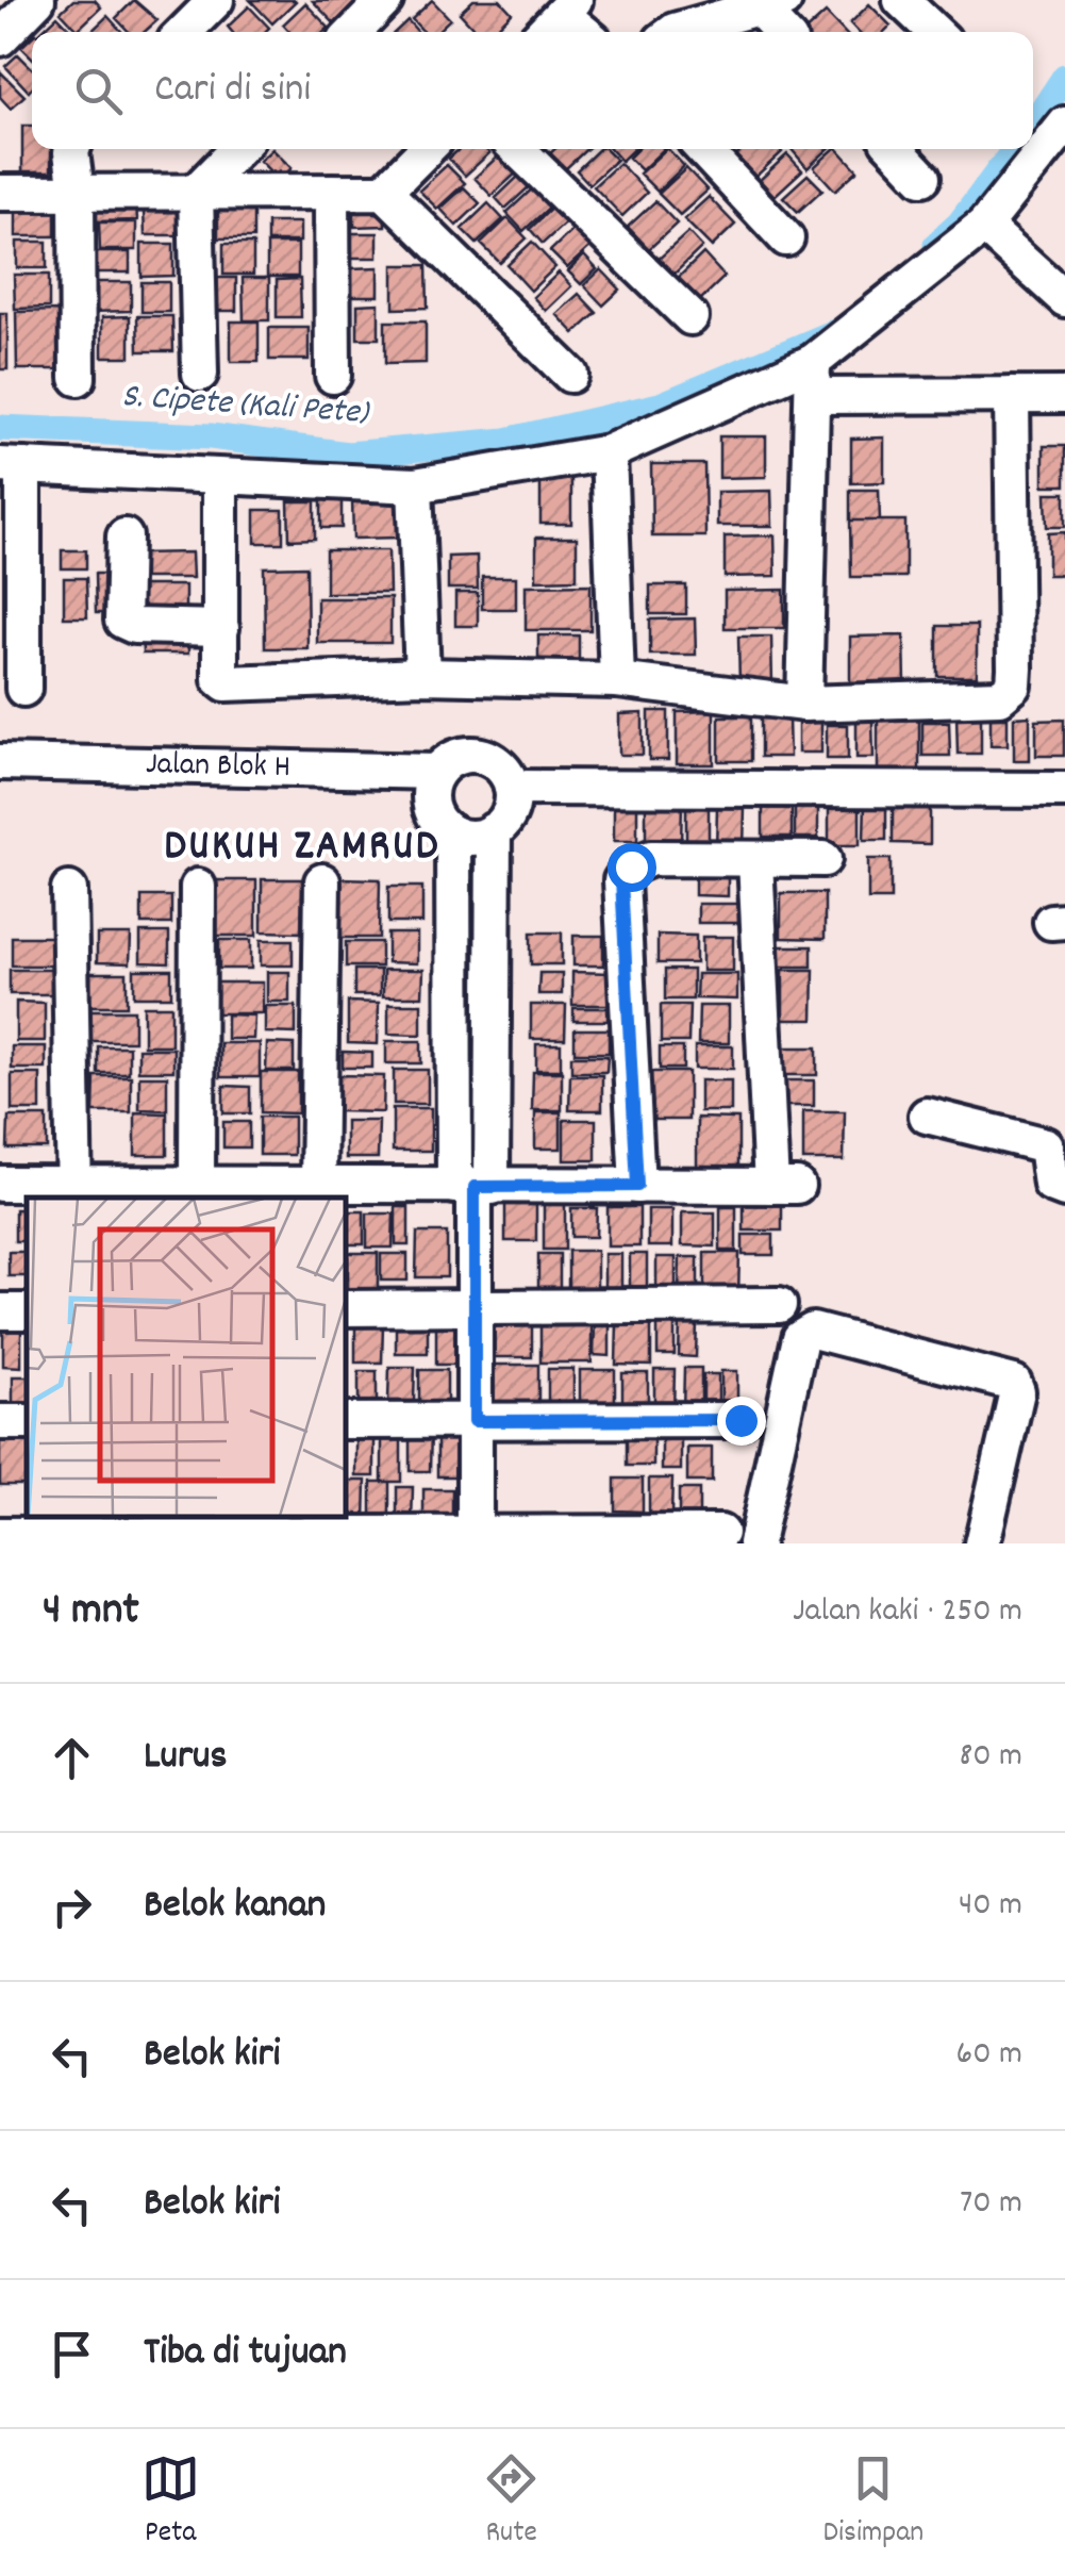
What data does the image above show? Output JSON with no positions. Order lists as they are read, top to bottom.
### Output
{
  "streets": {
    "street": ["Jalan Blok H"]
  },
  "districts": ["DUKUH ZAMRUD"],
  "water": ["S. Cipete (Kali Pete)"],
  "page": {
    "search": "Cari di sini",
    "heading": ["4 mnt", "Jalan kaki · 250 m"],
    "list": [
      ["Lurus", "80 m"],
      ["Belok kanan", "40 m"],
      ["Belok kiri", "60 m"],
      ["Belok kiri", "70 m"],
      "Tiba di tujuan"
    ],
    "nav": ["Peta", "Rute", "Disimpan"]
  }
}
